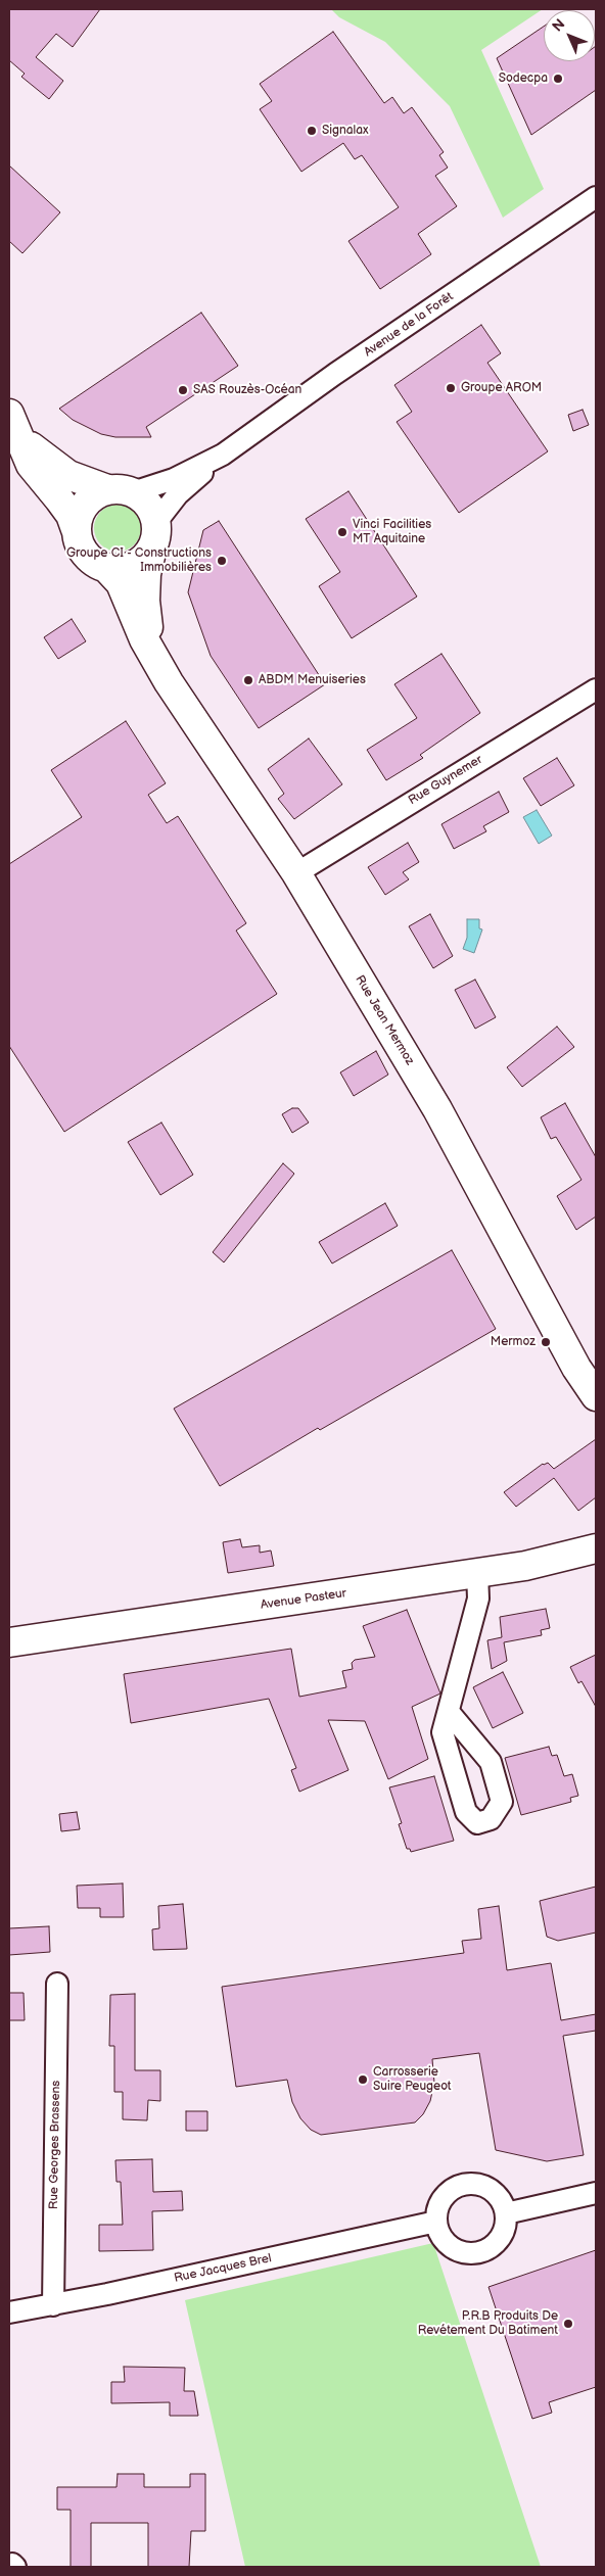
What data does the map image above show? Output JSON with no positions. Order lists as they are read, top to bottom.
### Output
{
  "streets": {
    "street": [
      "Avenue de la Forêt",
      "Rue Guynemer",
      "Rue Jean Mermoz",
      "Avenue Pasteur",
      "Rue Georges Brassens",
      "Rue Jacques Brel"
    ]
  },
  "crossings": [
    ["Avenue de la Forêt", "Rue Jean Mermoz"],
    ["Rue Guynemer", "Rue Jean Mermoz"],
    ["Rue Georges Brassens", "Rue Jacques Brel"]
  ],
  "places": [
    "Sodecpa",
    "Signalax",
    "Groupe AROM",
    "SAS Rouzès-Océan",
    "Vinci Facilities MT Aquitaine",
    "Groupe CI - Constructions Immobilières",
    "ABDM Menuiseries",
    "Mermoz",
    "Carrosserie Suire Peugeot",
    "P.R.B Produits De Revétement Du Batiment"
  ],
  "north": "top left"
}
